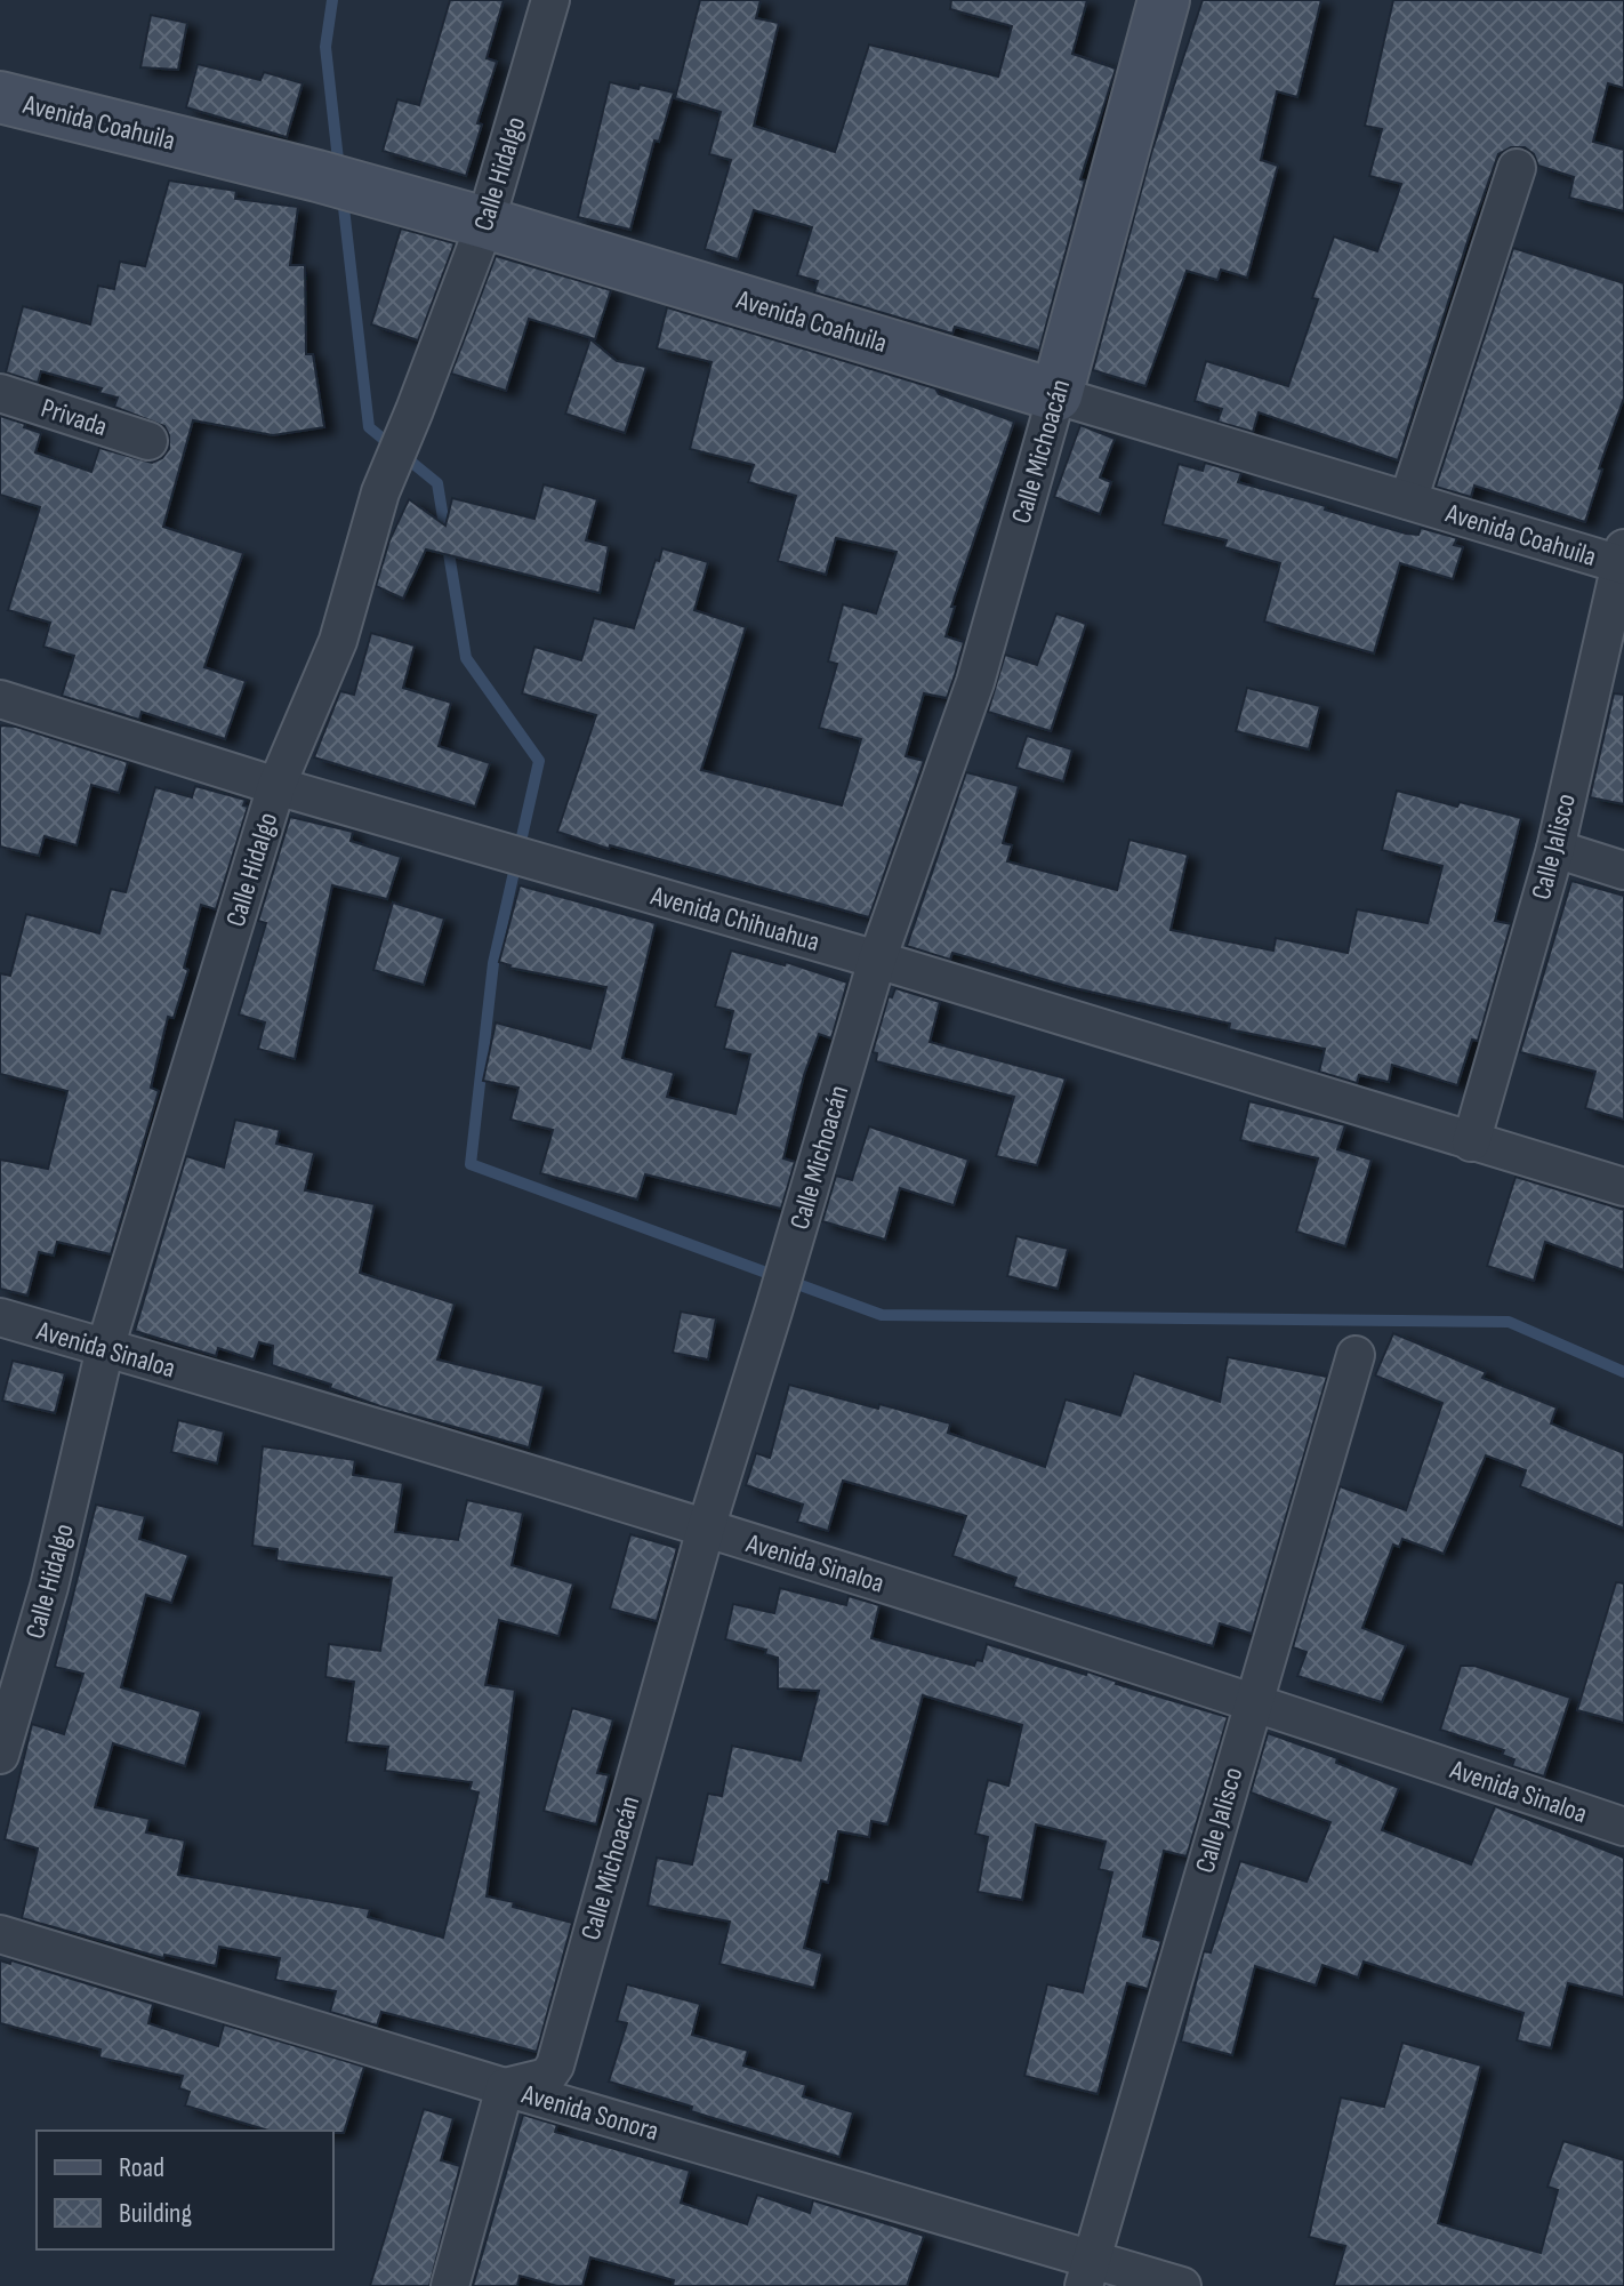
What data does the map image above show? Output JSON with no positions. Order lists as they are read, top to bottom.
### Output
{
  "streets": {
    "street": [
      "Avenida Coahuila",
      "Calle Hidalgo",
      "Privada",
      "Calle Michoacán",
      "Calle Jalisco",
      "Avenida Chihuahua",
      "Avenida Sinaloa",
      "Avenida Sonora"
    ]
  },
  "crossings": [
    ["Avenida Coahuila", "Calle Hidalgo"],
    ["Avenida Coahuila", "Calle Michoacán"],
    ["Avenida Coahuila", "Calle Jalisco"],
    ["Calle Hidalgo", "Avenida Chihuahua"],
    ["Calle Hidalgo", "Avenida Sinaloa"],
    ["Calle Michoacán", "Avenida Chihuahua"],
    ["Calle Michoacán", "Avenida Sinaloa"],
    ["Calle Michoacán", "Avenida Sonora"],
    ["Calle Jalisco", "Avenida Chihuahua"],
    ["Calle Jalisco", "Avenida Sinaloa"],
    ["Calle Jalisco", "Avenida Sonora"]
  ],
  "legend": ["Road", "Building"]
}
